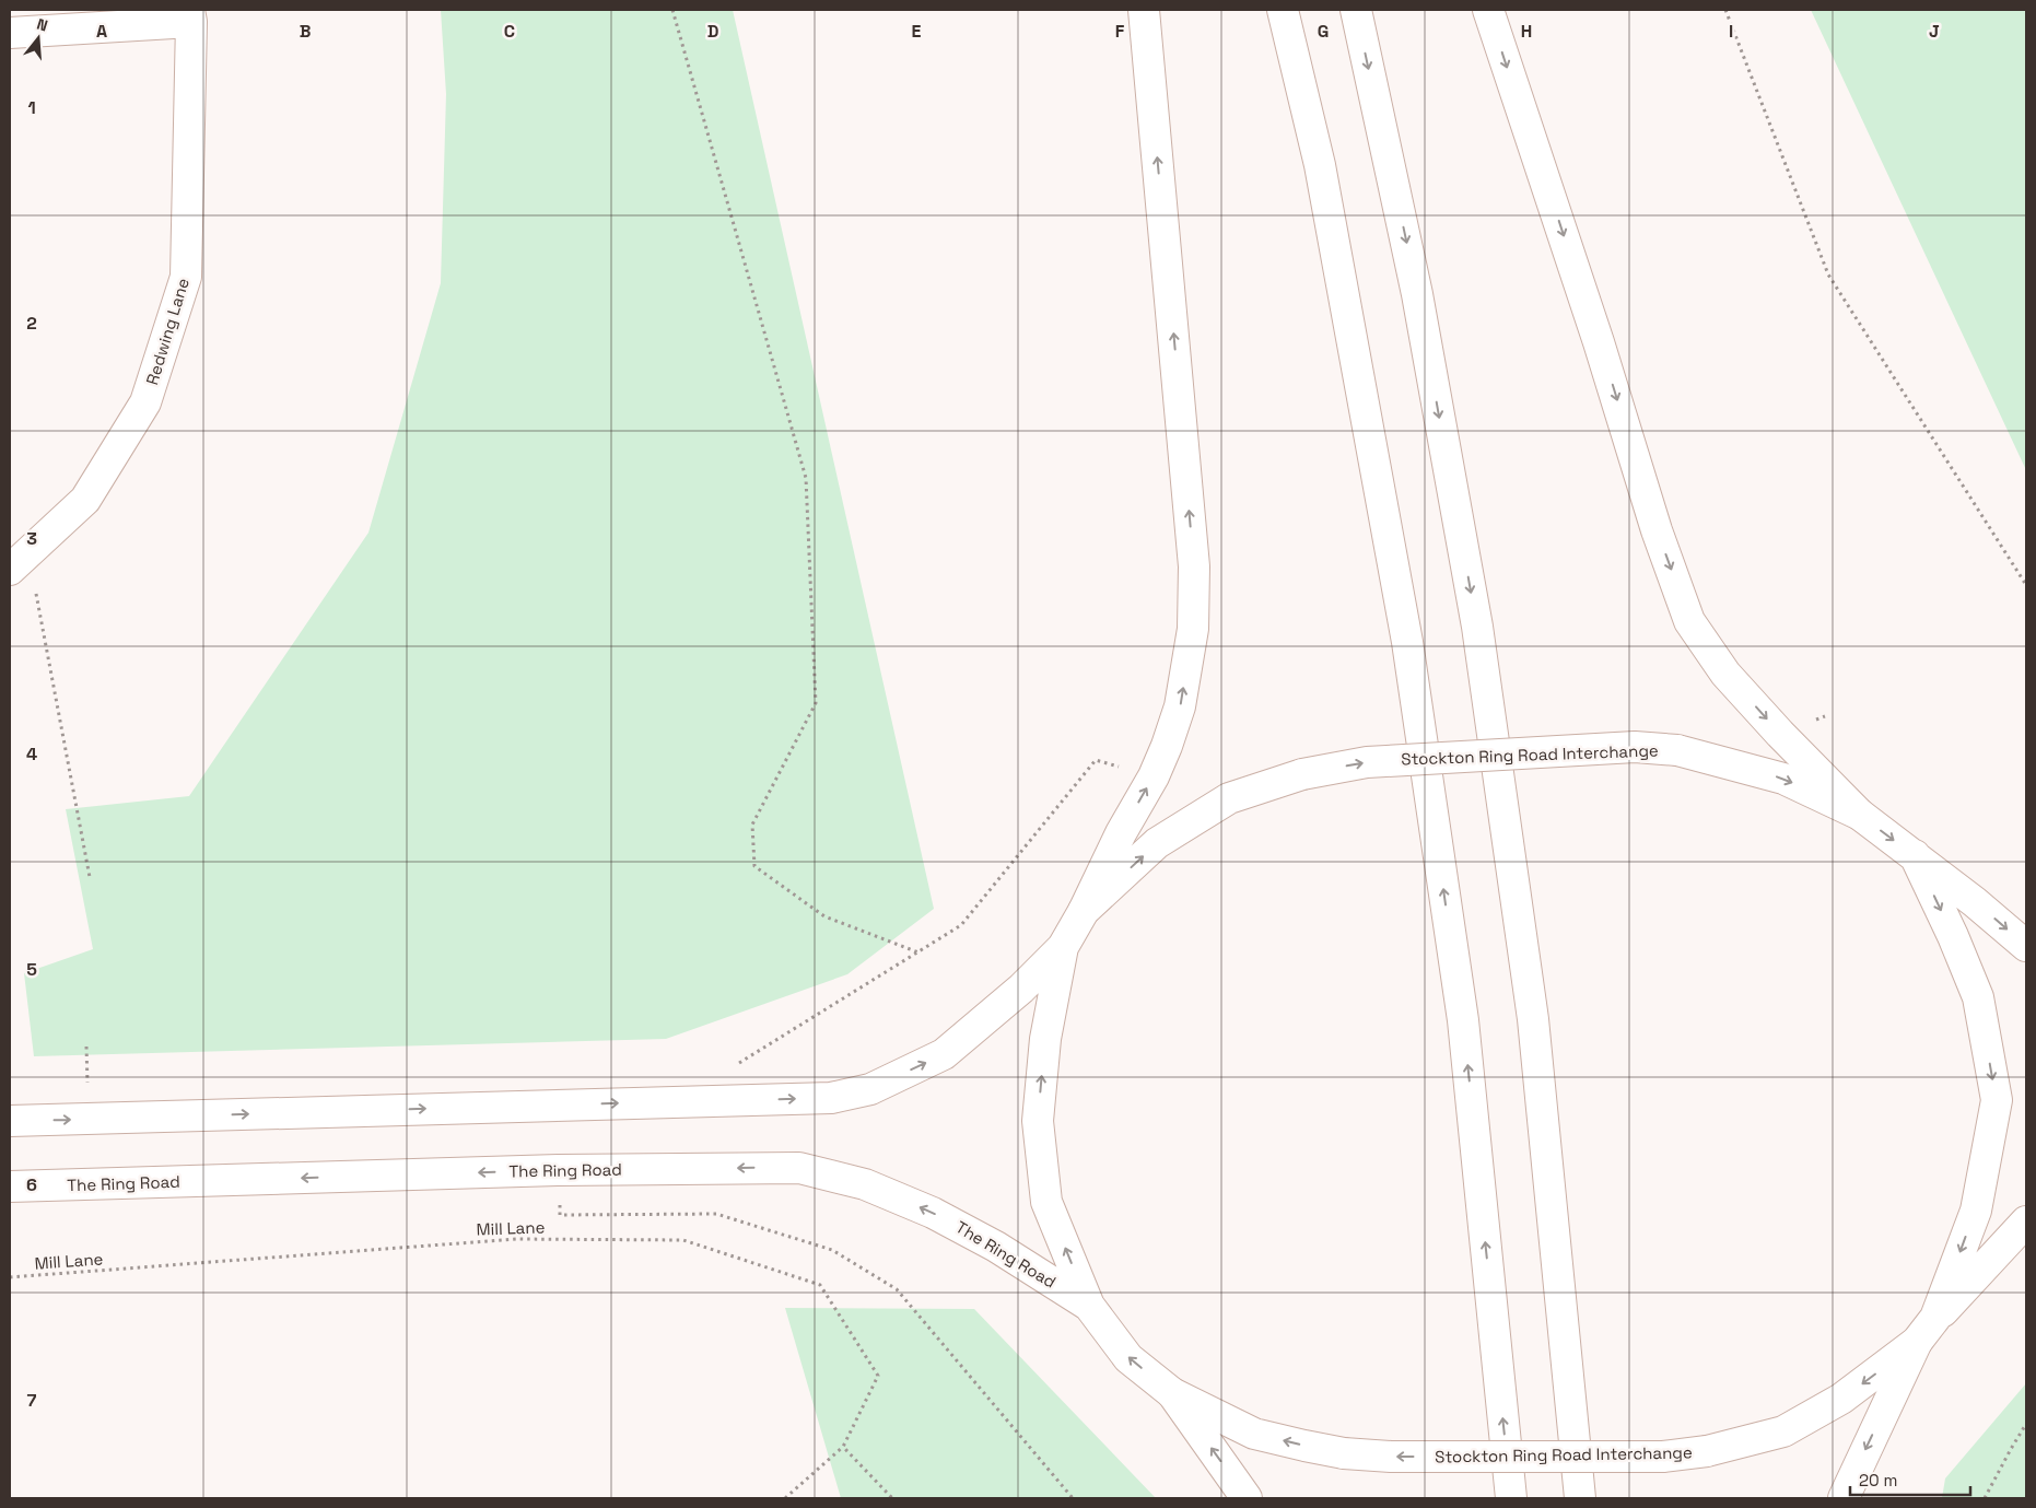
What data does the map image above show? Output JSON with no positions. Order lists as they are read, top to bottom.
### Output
{
  "streets": {
    "main road": ["Redwing Lane", "Stockton Ring Road Interchange", "The Ring Road"],
    "path": ["Mill Lane"]
  },
  "crossings": [
    ["Stockton Ring Road Interchange", "The Ring Road"]
  ],
  "scale_bar": "20 m",
  "north": "top",
  "grid": {
    "columns": [
      "A",
      "B",
      "C",
      "D",
      "E",
      "F",
      "G",
      "H",
      "I",
      "J"
    ],
    "rows": [
      "1",
      "2",
      "3",
      "4",
      "5",
      "6",
      "7"
    ]
  }
}
